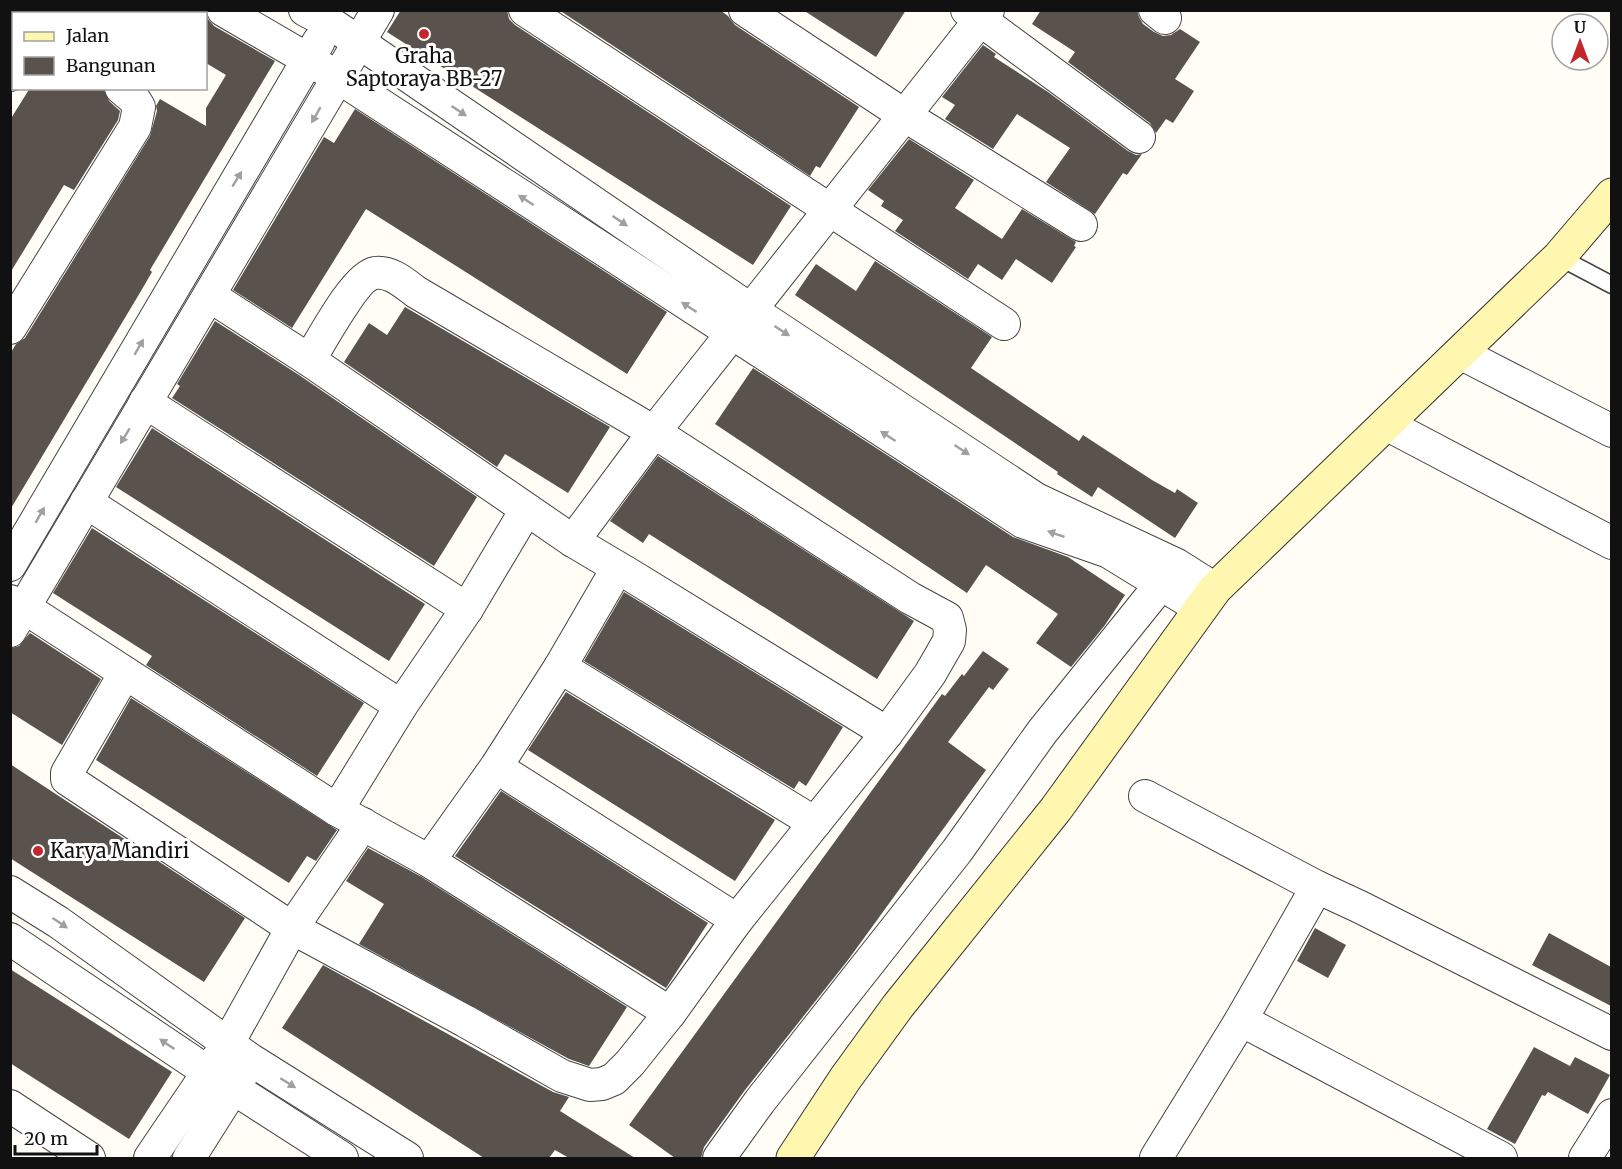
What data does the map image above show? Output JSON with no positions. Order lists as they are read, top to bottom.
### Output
{
  "places": ["Graha Saptoraya BB-27", "Karya Mandiri"],
  "legend": ["Jalan", "Bangunan"],
  "scale_bar": "20 m",
  "north": "top"
}
